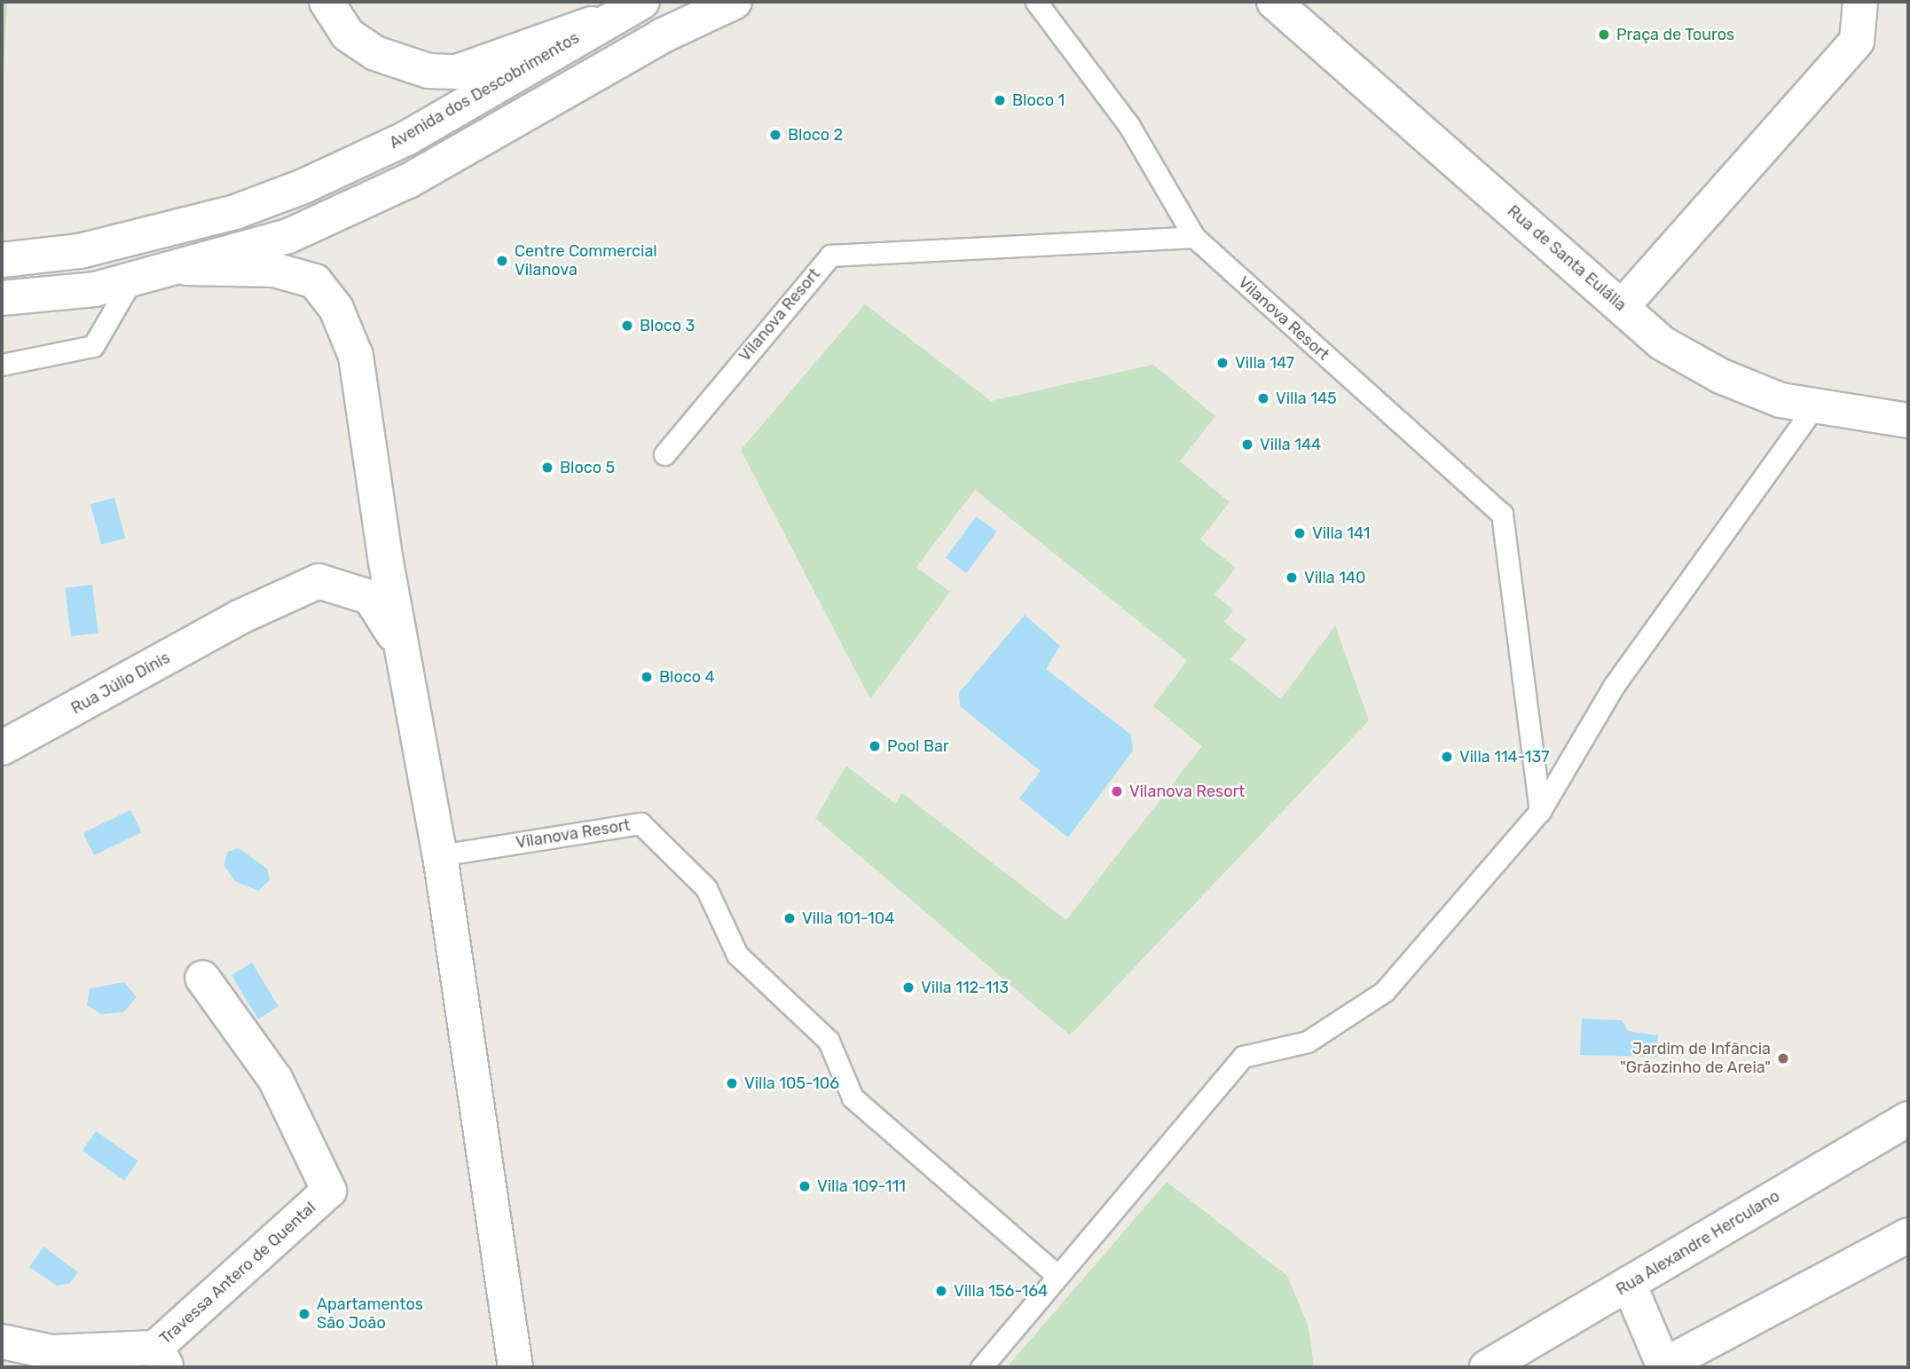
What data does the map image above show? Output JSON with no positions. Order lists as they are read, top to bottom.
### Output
{
  "streets": {
    "street": [
      "Avenida dos Descobrimentos",
      "Rua de Santa Eulália",
      "Rua Júlio Dinis",
      "Rua Alexandre Herculano",
      "Travessa Antero de Quental"
    ],
    "lane": ["Vilanova Resort"]
  },
  "places": [
    "Praça de Touros",
    "Bloco 1",
    "Bloco 2",
    "Centre Commercial Vilanova",
    "Bloco 3",
    "Villa 147",
    "Villa 145",
    "Villa 144",
    "Bloco 5",
    "Villa 141",
    "Villa 140",
    "Bloco 4",
    "Pool Bar",
    "Villa 114-137",
    "Vilanova Resort",
    "Villa 101-104",
    "Villa 112-113",
    "Jardim de Infância \"Grãozinho de Areia\"",
    "Villa 105-106",
    "Villa 109-111",
    "Villa 156-164",
    "Apartamentos São João"
  ]
}
